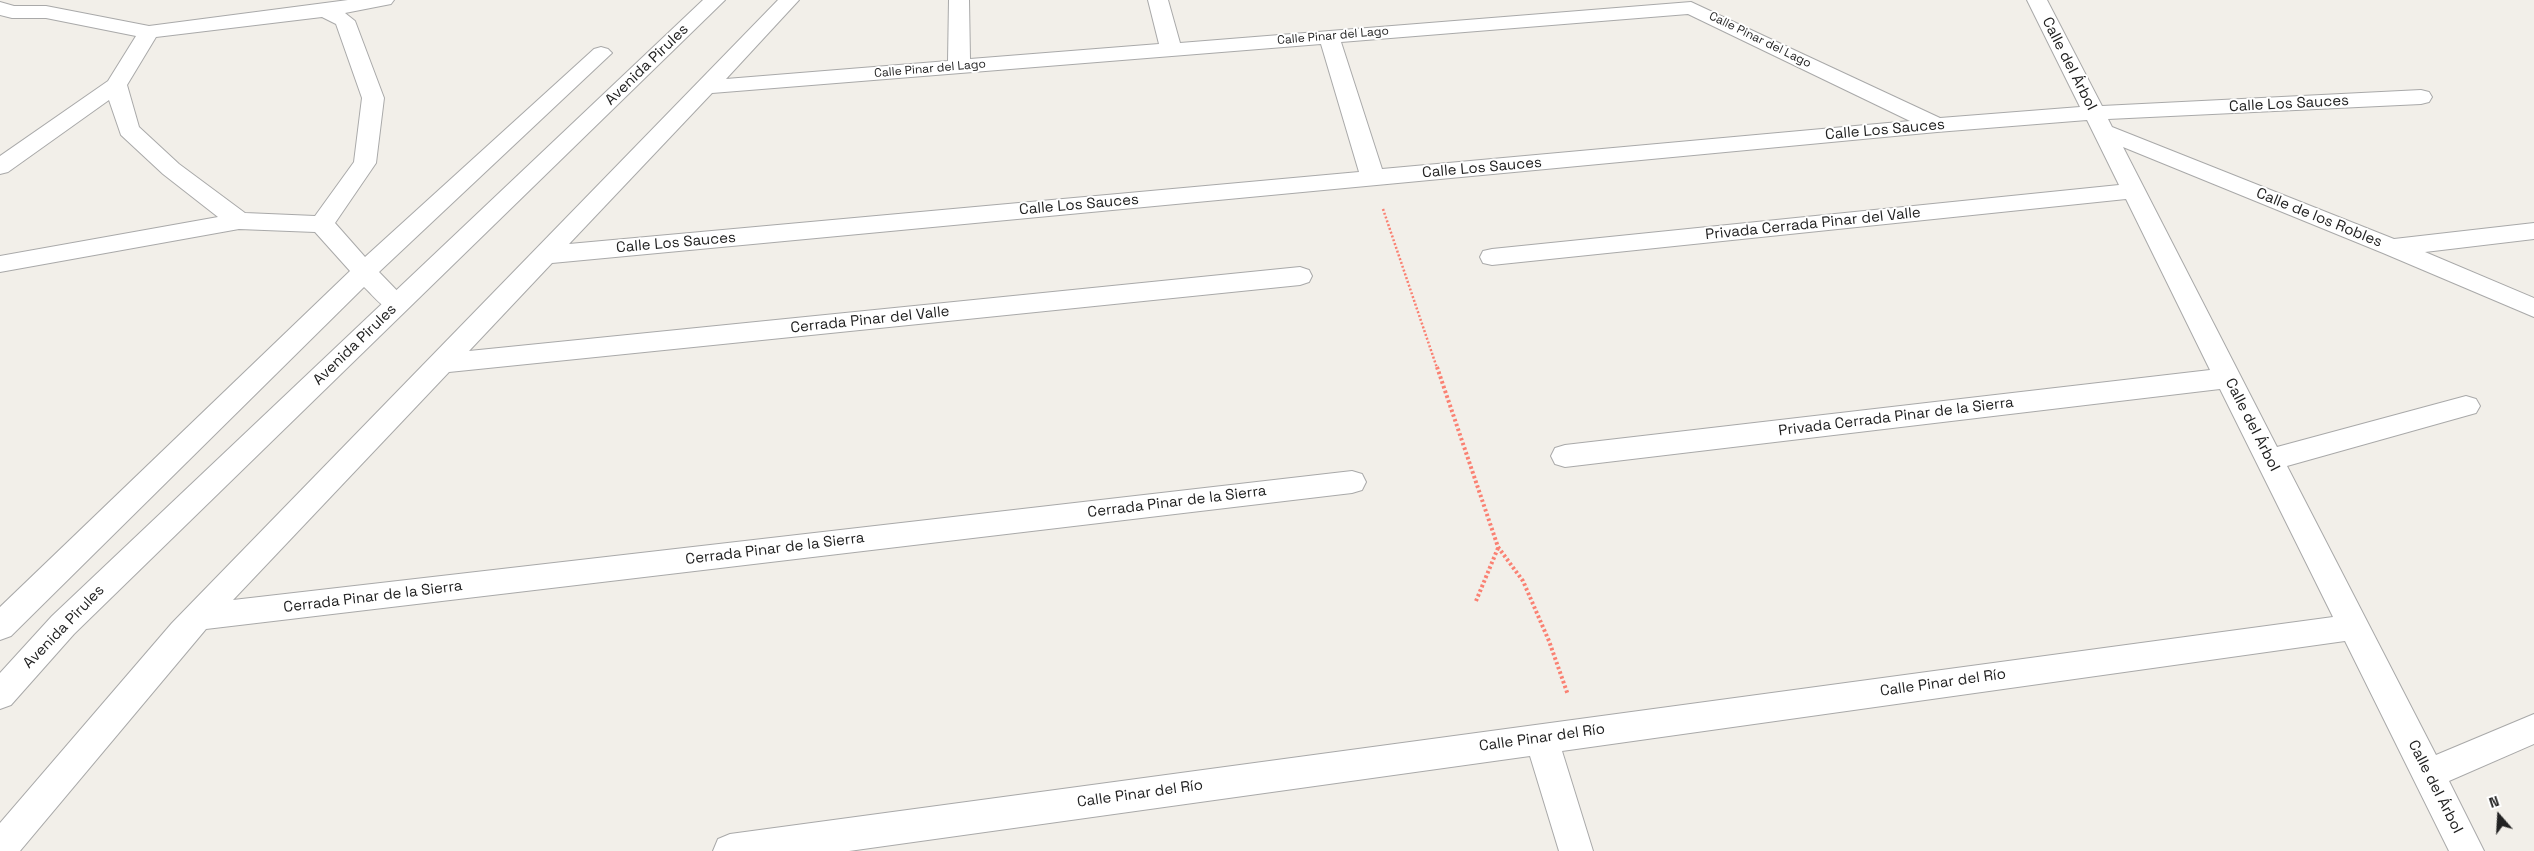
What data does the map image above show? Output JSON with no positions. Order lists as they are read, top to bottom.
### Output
{
  "streets": {
    "street": [
      "Calle Pinar del Lago",
      "Calle del Árbol",
      "Avenida Pirules",
      "Calle Los Sauces",
      "Calle de los Robles",
      "Privada Cerrada Pinar del Valle",
      "Cerrada Pinar del Valle",
      "Privada Cerrada Pinar de la Sierra",
      "Cerrada Pinar de la Sierra",
      "Calle Pinar del Río"
    ]
  },
  "crossings": [
    ["Calle Pinar del Lago", "Calle Los Sauces"],
    ["Calle del Árbol", "Calle Los Sauces"],
    ["Calle del Árbol", "Calle de los Robles"],
    ["Calle del Árbol", "Privada Cerrada Pinar del Valle"],
    ["Calle del Árbol", "Privada Cerrada Pinar de la Sierra"],
    ["Calle del Árbol", "Calle Pinar del Río"],
    ["Calle Los Sauces", "Calle de los Robles"]
  ],
  "north": "top"
}
